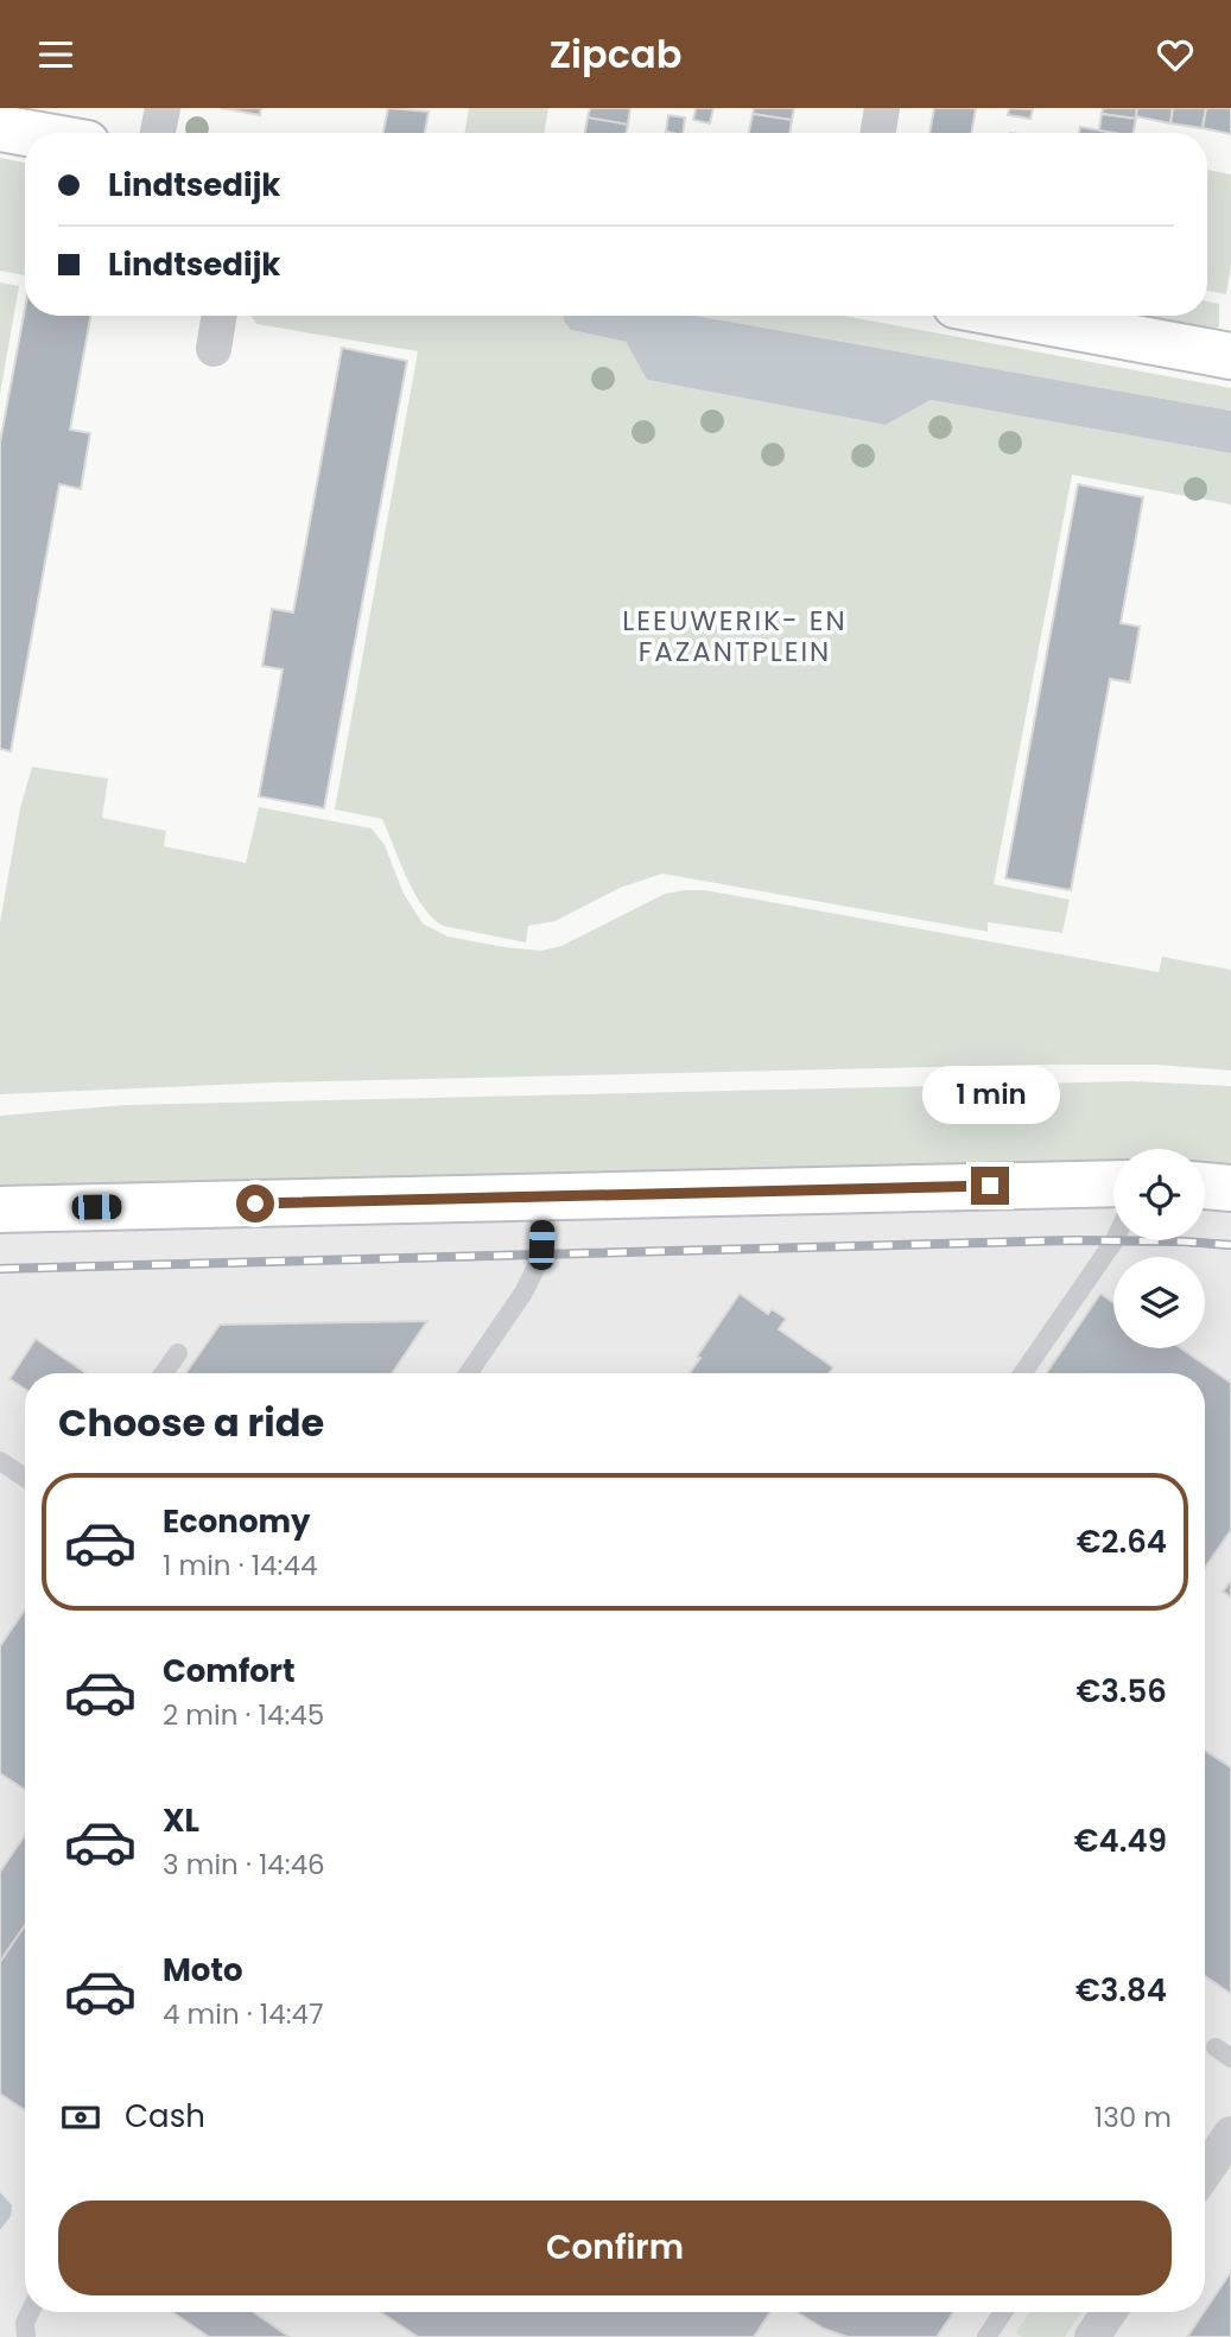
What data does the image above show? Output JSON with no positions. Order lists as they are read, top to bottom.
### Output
{
  "districts": ["LEEUWERIK- EN FAZANTPLEIN"],
  "page": {
    "header": "Zipcab",
    "banner": ["Lindtsedijk", "Lindtsedijk"],
    "bubble": "1 min",
    "heading": "Choose a ride",
    "list": [
      {
        "name": "Economy",
        "note": "1 min · 14:44",
        "value": "€2.64"
      },
      {
        "name": "Comfort",
        "note": "2 min · 14:45",
        "value": "€3.56"
      },
      {
        "name": "XL",
        "note": "3 min · 14:46",
        "value": "€4.49"
      },
      {
        "name": "Moto",
        "note": "4 min · 14:47",
        "value": "€3.84"
      }
    ],
    "pay": ["Cash", "130 m"],
    "buttons": "Confirm"
  }
}
